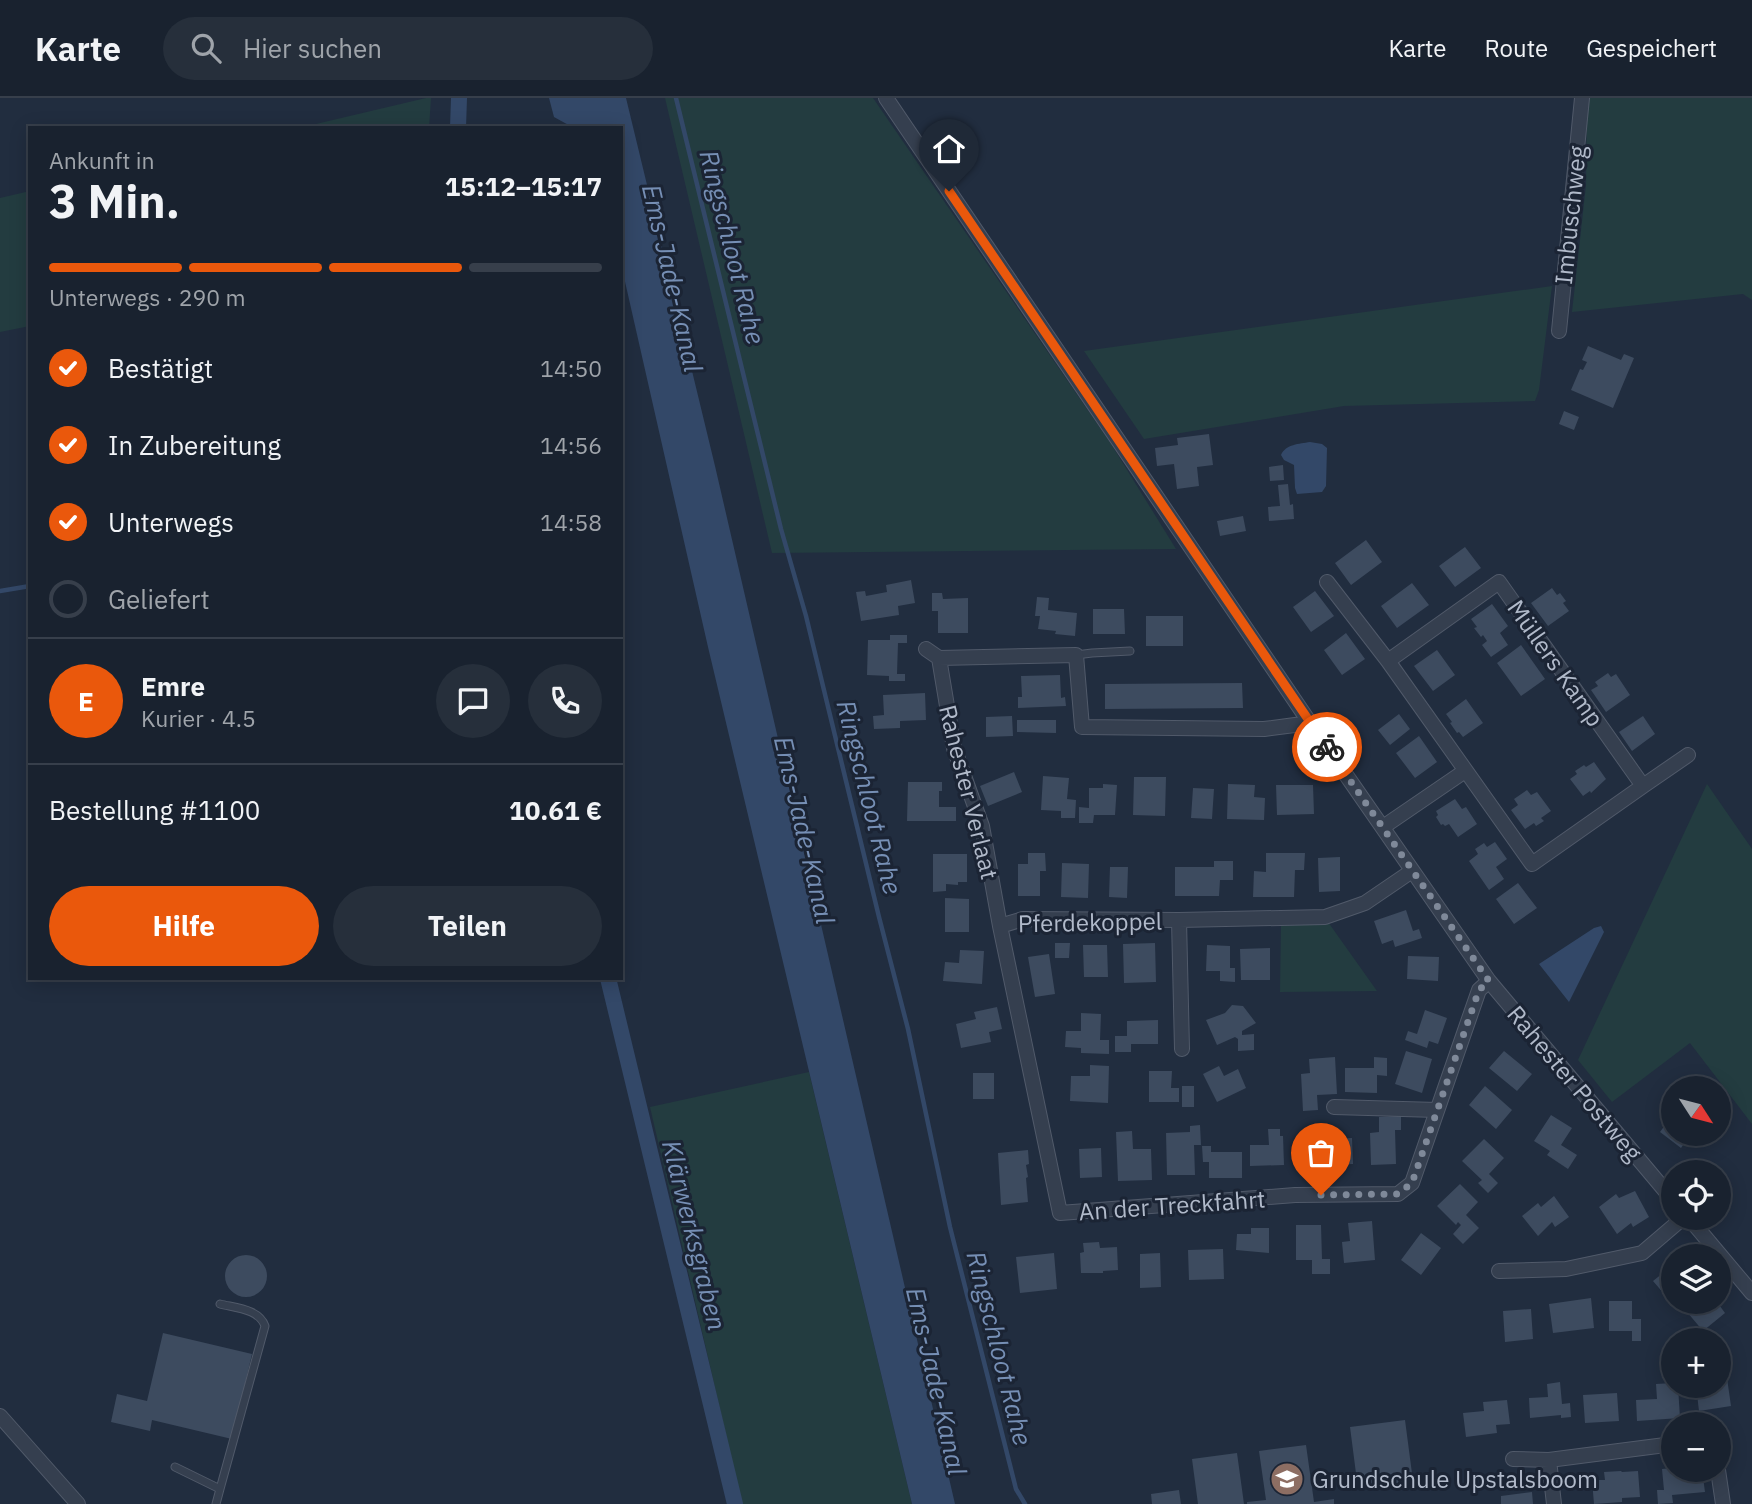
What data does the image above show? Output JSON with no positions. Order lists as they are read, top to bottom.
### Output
{
  "streets": {
    "street": [
      "Imbuschweg",
      "Müllers Kamp",
      "Rahester Verlaat",
      "Pferdekoppel",
      "Rahester Postweg",
      "An der Treckfahrt"
    ]
  },
  "crossings": [
    ["Rahester Verlaat", "Pferdekoppel"],
    ["Rahester Verlaat", "An der Treckfahrt"],
    ["Pferdekoppel", "Rahester Postweg"],
    ["Pferdekoppel", "An der Treckfahrt"],
    ["Rahester Postweg", "An der Treckfahrt"]
  ],
  "water": ["Ringschloot Rahe", "Ems-Jade-Kanal", "Klärwerksgraben"],
  "places": {
    "school or university": ["Grundschule Upstalsboom"]
  },
  "north": "bottom right",
  "page": {
    "header": "Karte",
    "search": "Hier suchen",
    "nav": ["Karte", "Route", "Gespeichert"],
    "heading": ["3 Min.", "Ankunft in", "15:12–15:17"],
    "panel": [
      "Emre",
      "Kurier · 4.5",
      "Bestellung #1100",
      "10.61 €"
    ],
    "bar": "Unterwegs · 290 m",
    "list": [
      ["Bestätigt", "14:50"],
      ["In Zubereitung", "14:56"],
      ["Unterwegs", "14:58"],
      "Geliefert"
    ],
    "round": "E",
    "buttons": ["Hilfe", "Teilen"],
    "map_buttons": ["+", "−"]
  }
}
